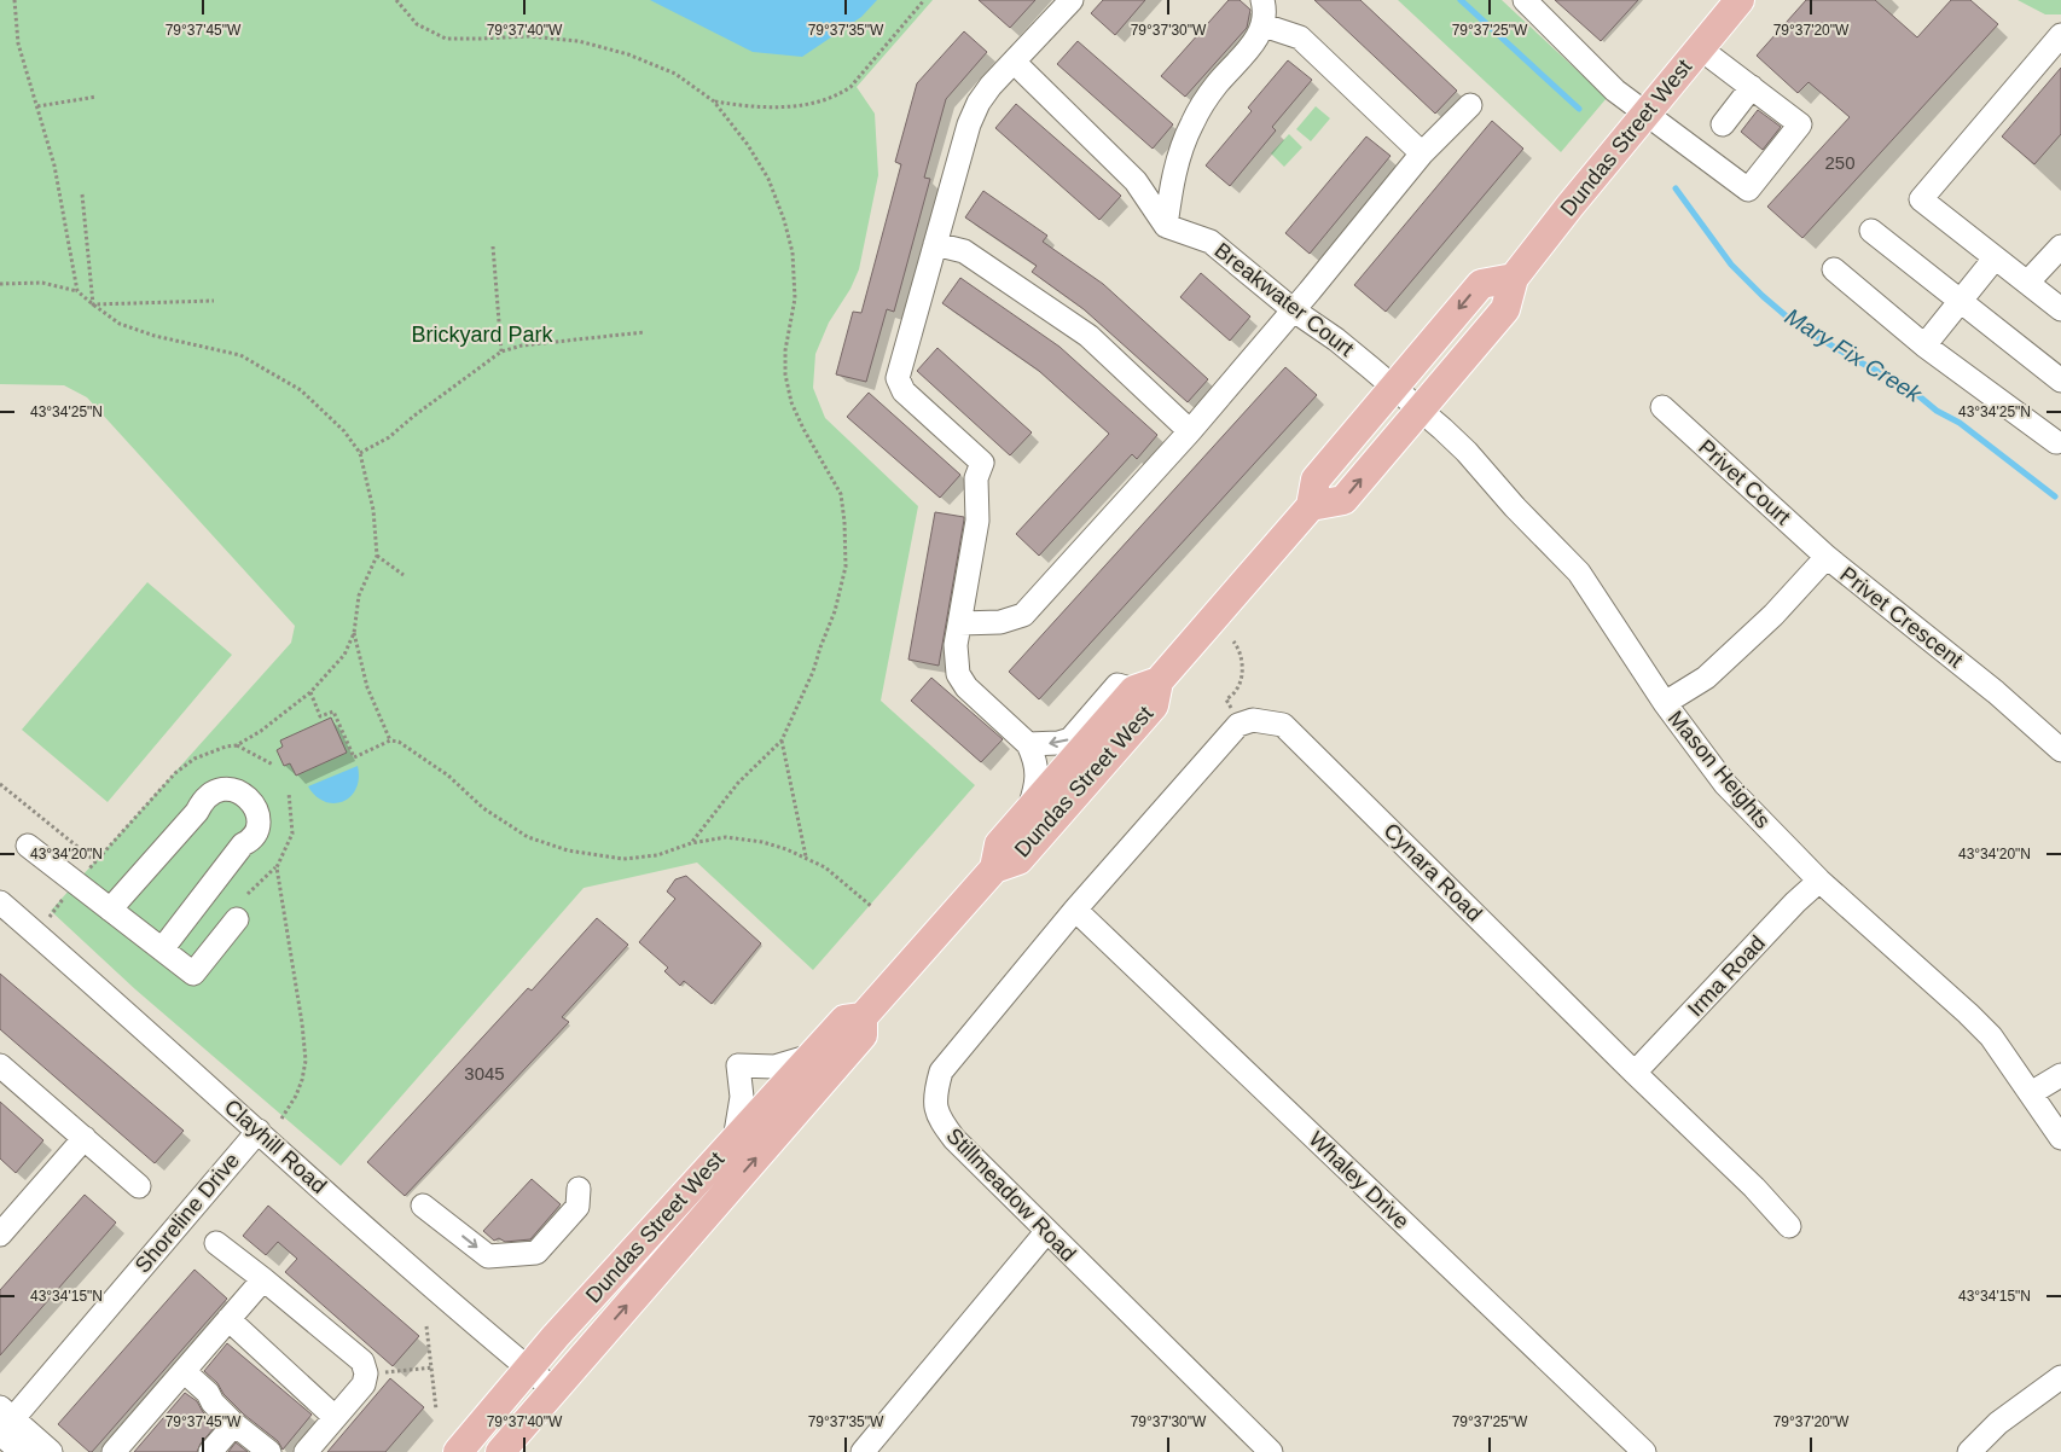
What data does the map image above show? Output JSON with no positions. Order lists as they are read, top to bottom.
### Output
{
  "streets": {
    "main road": ["Dundas Street West"],
    "street": [
      "Breakwater Court",
      "Privet Court",
      "Privet Crescent",
      "Mason Heights",
      "Cynara Road",
      "Irma Road",
      "Clayhill Road",
      "Whaley Drive",
      "Stillmeadow Road",
      "Shoreline Drive"
    ]
  },
  "crossings": [
    ["Dundas Street West", "Breakwater Court"],
    ["Dundas Street West", "Mason Heights"],
    ["Dundas Street West", "Clayhill Road"],
    ["Breakwater Court", "Mason Heights"],
    ["Privet Court", "Privet Crescent"],
    ["Privet Crescent", "Mason Heights"],
    ["Mason Heights", "Irma Road"],
    ["Cynara Road", "Irma Road"],
    ["Clayhill Road", "Shoreline Drive"],
    ["Whaley Drive", "Stillmeadow Road"]
  ],
  "water": ["Mary Fix Creek"],
  "parks": ["Brickyard Park"],
  "house_numbers": ["250", "3045"],
  "coordinates": [
    "79°37'45\"W",
    "79°37'40\"W",
    "79°37'35\"W",
    "79°37'30\"W",
    "79°37'25\"W",
    "79°37'20\"W",
    "43°34'25\"N",
    "43°34'20\"N",
    "43°34'15\"N"
  ]
}
